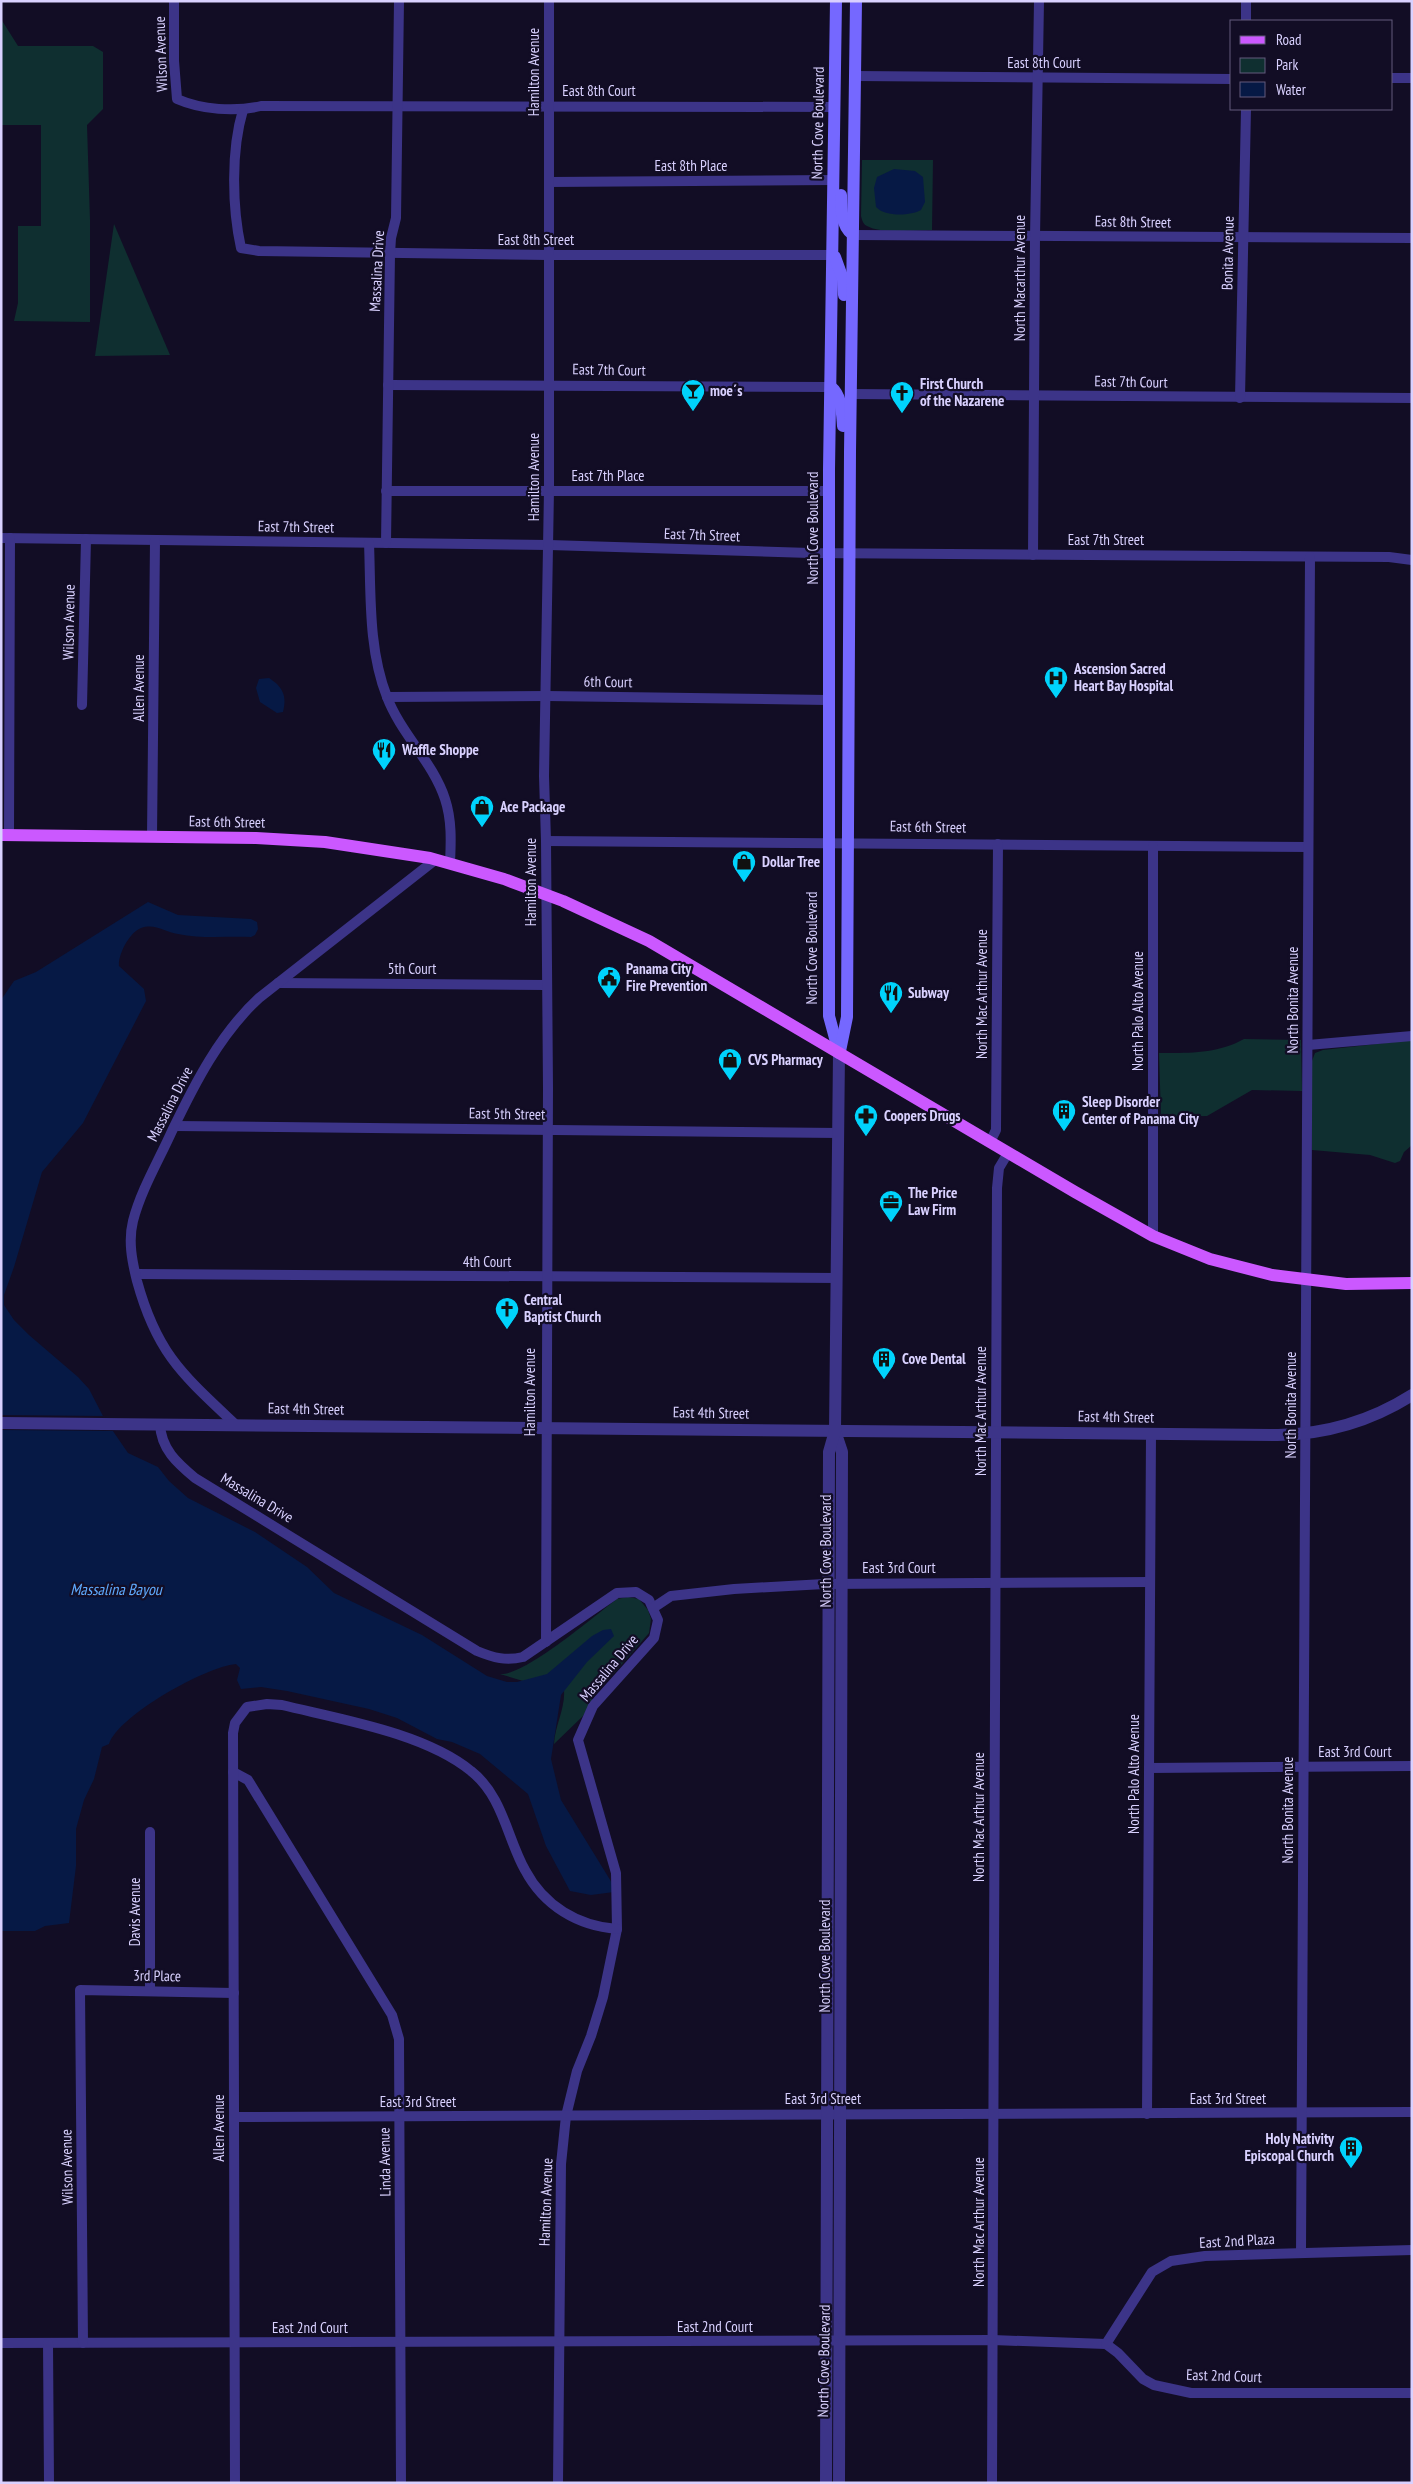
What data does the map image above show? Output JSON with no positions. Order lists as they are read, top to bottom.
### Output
{
  "streets": {
    "main road": ["North Cove Boulevard", "East 6th Street"],
    "street": [
      "Wilson Avenue",
      "East 8th Court",
      "Hamilton Avenue",
      "East 8th Place",
      "East 8th Street",
      "Bonita Avenue",
      "Massalina Drive",
      "North Macarthur Avenue",
      "East 7th Court",
      "East 7th Place",
      "East 7th Street",
      "6th Court",
      "Allen Avenue",
      "5th Court",
      "North Mac Arthur Avenue",
      "North Bonita Avenue",
      "North Palo Alto Avenue",
      "East 5th Street",
      "4th Court",
      "East 4th Street",
      "East 3rd Court",
      "Davis Avenue",
      "3rd Place",
      "East 3rd Street",
      "Linda Avenue",
      "East 2nd Plaza",
      "East 2nd Court"
    ]
  },
  "crossings": [
    ["Wilson Avenue", "East 8th Court"],
    ["Wilson Avenue", "East 8th Street"],
    ["Wilson Avenue", "East 7th Street"],
    ["Wilson Avenue", "3rd Place"],
    ["Wilson Avenue", "East 2nd Court"],
    ["East 8th Court", "Hamilton Avenue"],
    ["East 8th Court", "North Cove Boulevard"],
    ["East 8th Court", "East 8th Street"],
    ["East 8th Court", "Massalina Drive"],
    ["East 8th Court", "North Macarthur Avenue"],
    ["Hamilton Avenue", "East 8th Place"],
    ["Hamilton Avenue", "East 8th Street"],
    ["Hamilton Avenue", "Massalina Drive"],
    ["Hamilton Avenue", "East 7th Court"],
    ["Hamilton Avenue", "East 7th Place"],
    ["Hamilton Avenue", "East 7th Street"],
    ["Hamilton Avenue", "6th Court"],
    ["Hamilton Avenue", "East 6th Street"],
    ["Hamilton Avenue", "5th Court"],
    ["Hamilton Avenue", "East 5th Street"],
    ["Hamilton Avenue", "4th Court"],
    ["Hamilton Avenue", "East 4th Street"],
    ["Hamilton Avenue", "East 3rd Street"],
    ["Hamilton Avenue", "East 2nd Court"],
    ["North Cove Boulevard", "East 8th Place"],
    ["North Cove Boulevard", "East 8th Street"],
    ["North Cove Boulevard", "East 7th Court"],
    ["North Cove Boulevard", "East 7th Place"],
    ["North Cove Boulevard", "East 7th Street"],
    ["North Cove Boulevard", "6th Court"],
    ["North Cove Boulevard", "East 6th Street"],
    ["North Cove Boulevard", "East 5th Street"],
    ["North Cove Boulevard", "4th Court"],
    ["North Cove Boulevard", "East 4th Street"],
    ["North Cove Boulevard", "East 3rd Court"],
    ["North Cove Boulevard", "East 3rd Street"],
    ["North Cove Boulevard", "East 2nd Court"],
    ["East 8th Street", "Bonita Avenue"],
    ["East 8th Street", "Massalina Drive"],
    ["East 8th Street", "North Macarthur Avenue"],
    ["Bonita Avenue", "East 7th Court"],
    ["Massalina Drive", "East 7th Court"],
    ["Massalina Drive", "East 7th Place"],
    ["Massalina Drive", "East 7th Street"],
    ["Massalina Drive", "East 6th Street"],
    ["Massalina Drive", "5th Court"],
    ["Massalina Drive", "East 5th Street"],
    ["Massalina Drive", "4th Court"],
    ["Massalina Drive", "East 4th Street"],
    ["Massalina Drive", "East 3rd Court"],
    ["North Macarthur Avenue", "East 7th Court"],
    ["North Macarthur Avenue", "East 7th Street"],
    ["East 7th Street", "Allen Avenue"],
    ["East 7th Street", "North Bonita Avenue"],
    ["Allen Avenue", "East 6th Street"],
    ["Allen Avenue", "3rd Place"],
    ["Allen Avenue", "East 3rd Street"],
    ["Allen Avenue", "Linda Avenue"],
    ["Allen Avenue", "East 2nd Court"],
    ["East 6th Street", "North Mac Arthur Avenue"],
    ["East 6th Street", "North Bonita Avenue"],
    ["East 6th Street", "North Palo Alto Avenue"],
    ["North Mac Arthur Avenue", "East 4th Street"],
    ["North Mac Arthur Avenue", "East 3rd Court"],
    ["North Mac Arthur Avenue", "East 3rd Street"],
    ["North Mac Arthur Avenue", "East 2nd Court"],
    ["North Bonita Avenue", "East 4th Street"],
    ["North Bonita Avenue", "East 3rd Court"],
    ["North Bonita Avenue", "East 3rd Street"],
    ["North Bonita Avenue", "East 2nd Plaza"],
    ["North Palo Alto Avenue", "East 4th Street"],
    ["North Palo Alto Avenue", "East 3rd Court"],
    ["North Palo Alto Avenue", "East 3rd Street"],
    ["Davis Avenue", "3rd Place"],
    ["East 3rd Street", "Linda Avenue"],
    ["Linda Avenue", "East 2nd Court"],
    ["East 2nd Plaza", "East 2nd Court"]
  ],
  "water": ["Massalina Bayou"],
  "places": {
    "bar": ["moe´s"],
    "church": ["First Church of the Nazarene", "Central Baptist Church"],
    "hospital": ["Ascension Sacred Heart Bay Hospital"],
    "restaurant": ["Waffle Shoppe", "Subway"],
    "shop": ["Ace Package", "Dollar Tree", "CVS Pharmacy"],
    "public building": ["Panama City Fire Prevention"],
    "building": ["Sleep Disorder Center of Panama City", "Cove Dental", "Holy Nativity Episcopal Church"],
    "pharmacy": ["Coopers Drugs"],
    "office": ["The Price Law Firm"]
  },
  "legend": ["Road", "Park", "Water"]
}
